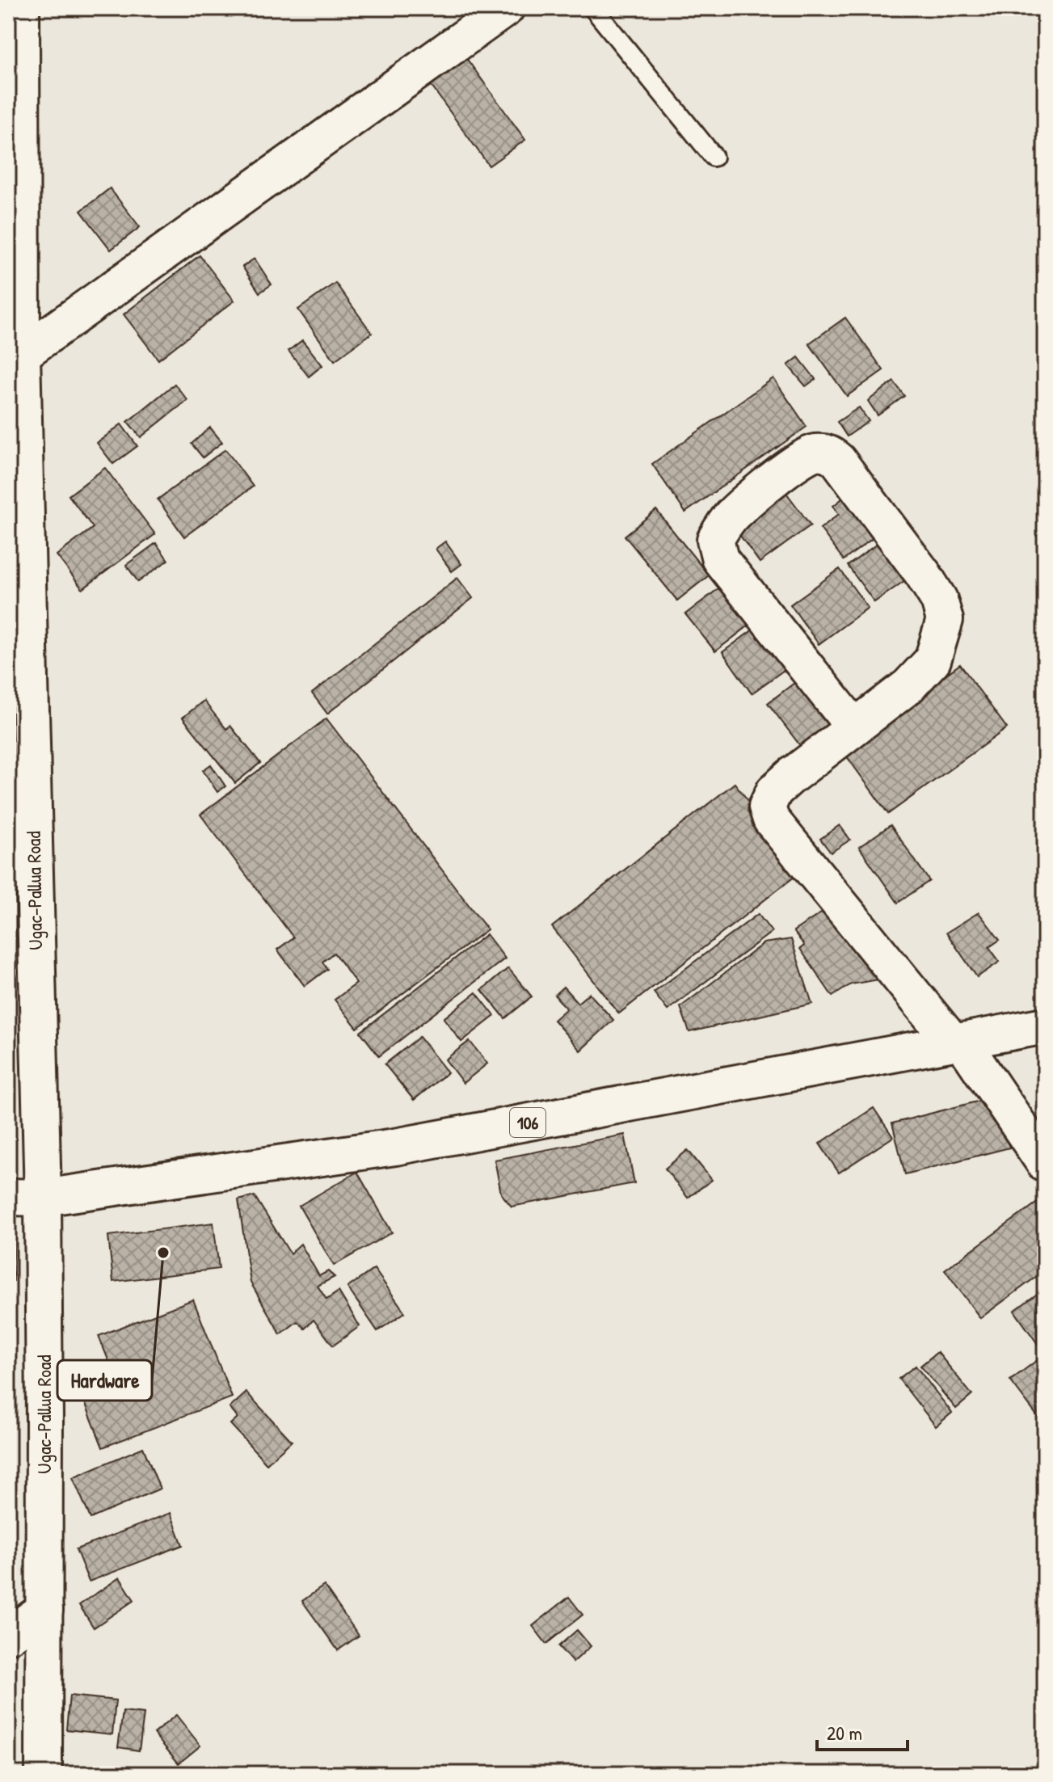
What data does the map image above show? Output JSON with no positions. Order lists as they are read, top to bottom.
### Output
{
  "streets": {
    "main road": ["Ugac-Pallua Road", "106"]
  },
  "crossings": [
    ["Ugac-Pallua Road", "106"]
  ],
  "places": ["Hardware"],
  "scale_bar": "20 m"
}
